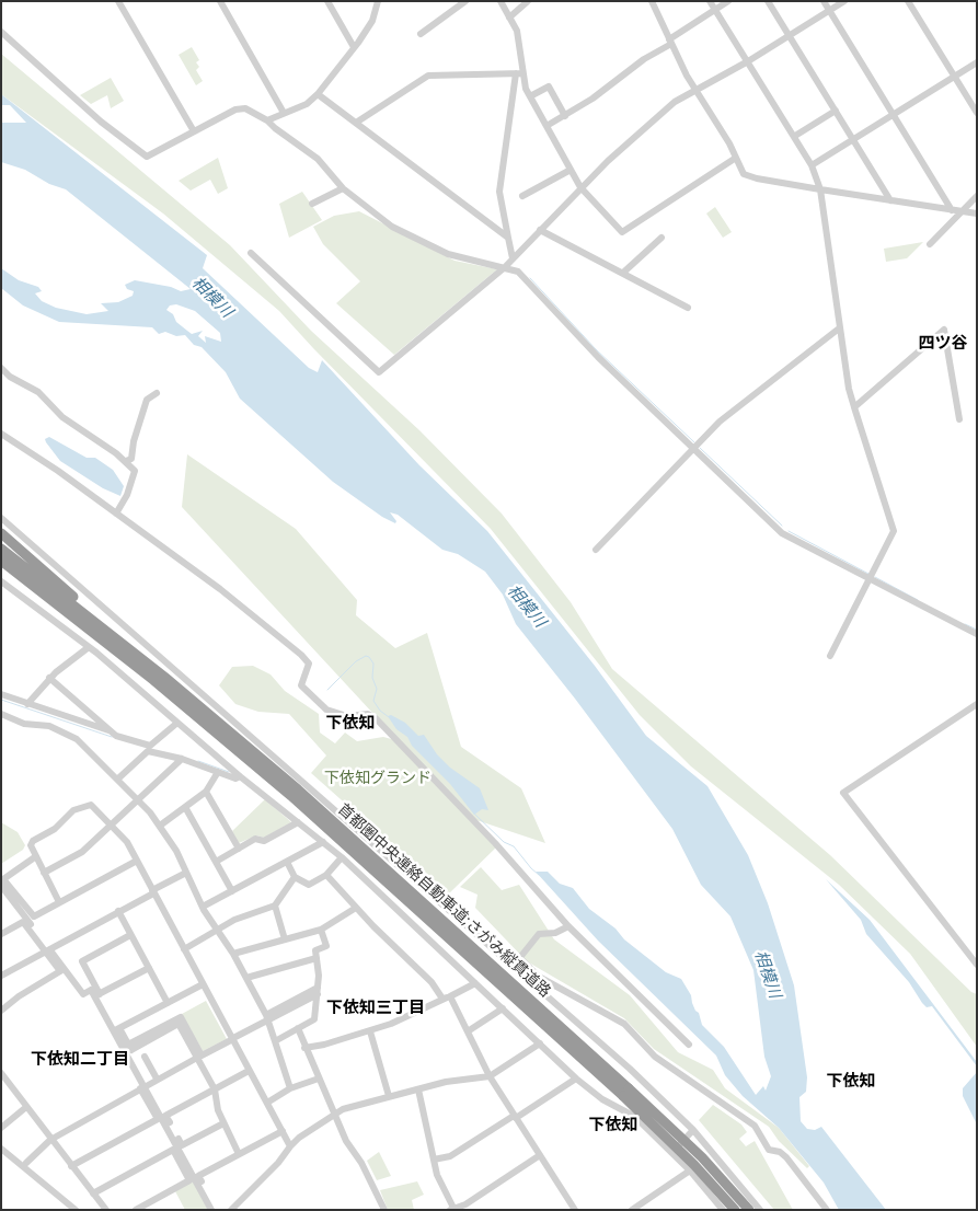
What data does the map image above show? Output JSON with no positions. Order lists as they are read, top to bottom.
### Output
{
  "streets": {
    "highway": ["首都圏中央連絡自動車道;さがみ縦貫道路"]
  },
  "districts": [
    "四ツ谷",
    "下依知",
    "下依知三丁目",
    "下依知二丁目",
    "下依知",
    "下依知"
  ],
  "water": ["相模川"],
  "parks": ["下依知グランド"]
}
